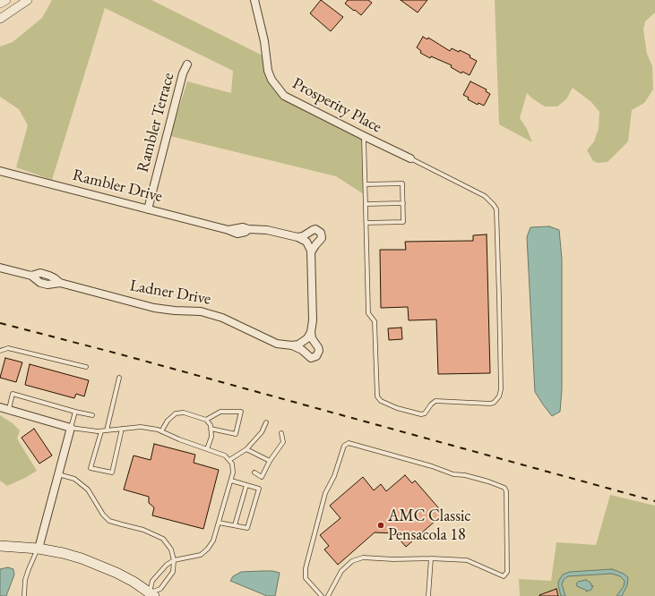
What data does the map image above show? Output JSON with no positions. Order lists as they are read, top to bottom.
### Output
{
  "streets": {
    "street": [
      "Prosperity Place",
      "Rambler Terrace",
      "Rambler Drive",
      "Ladner Drive"
    ]
  },
  "crossings": [
    ["Rambler Terrace", "Rambler Drive"]
  ],
  "places": ["AMC Classic Pensacola 18"]
}
